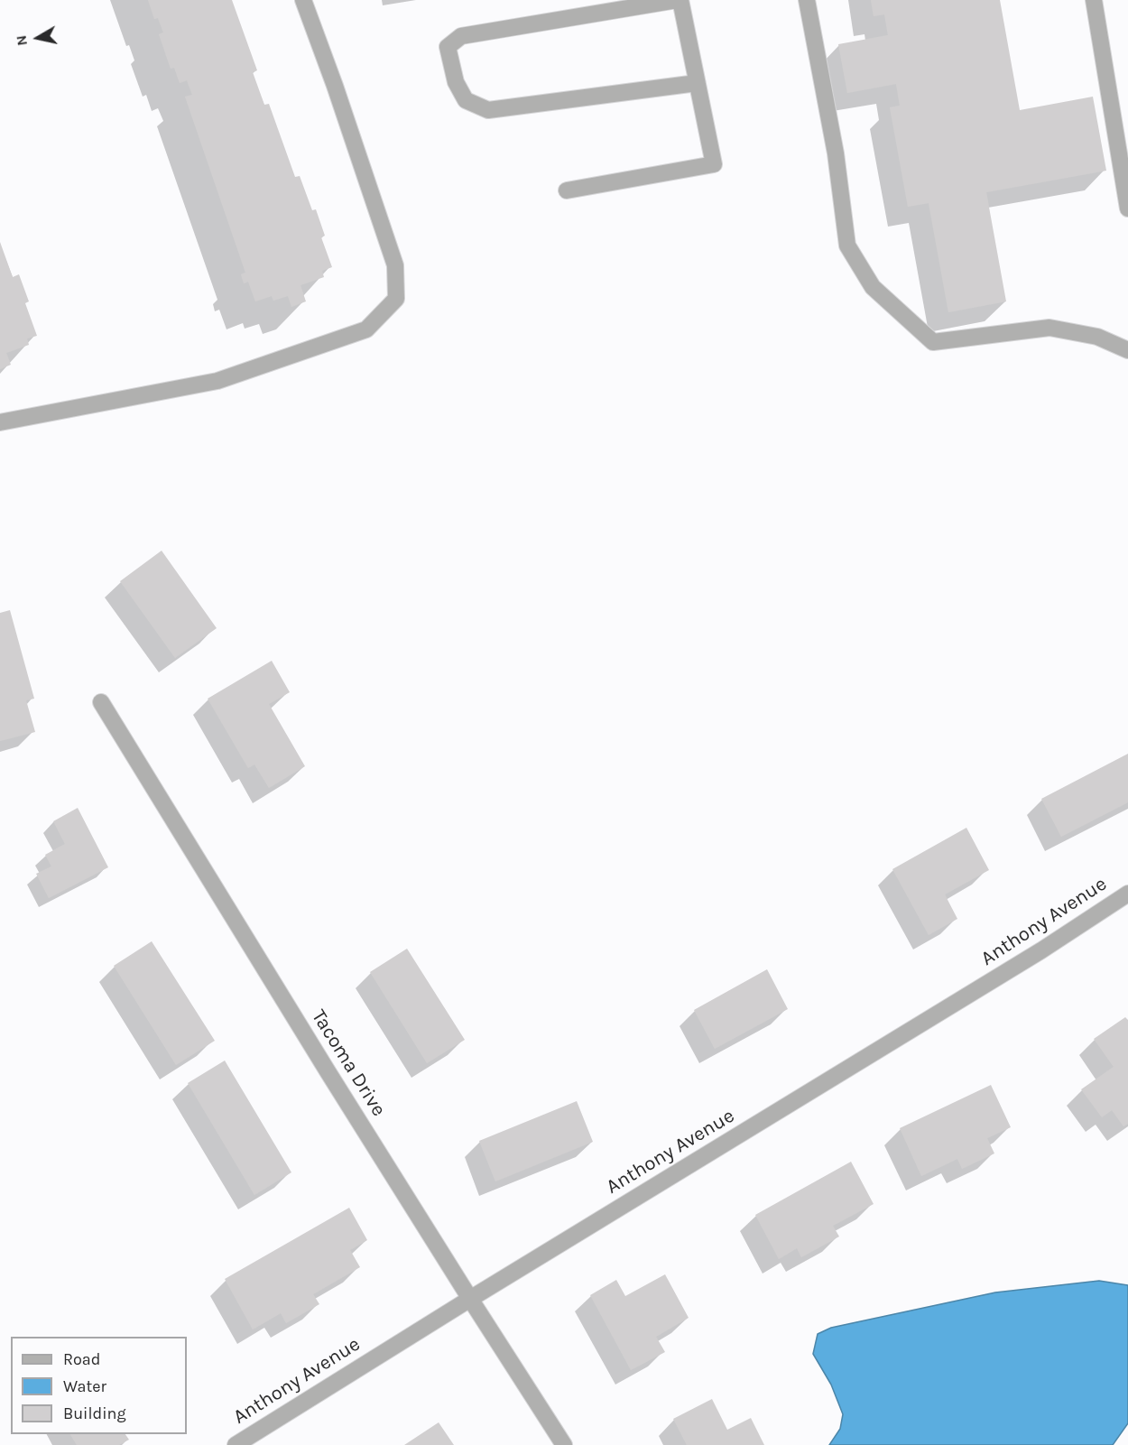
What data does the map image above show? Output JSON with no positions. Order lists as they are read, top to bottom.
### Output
{
  "streets": {
    "street": ["Anthony Avenue", "Tacoma Drive"]
  },
  "crossings": [
    ["Anthony Avenue", "Tacoma Drive"]
  ],
  "legend": ["Road", "Water", "Building"],
  "north": "left"
}
